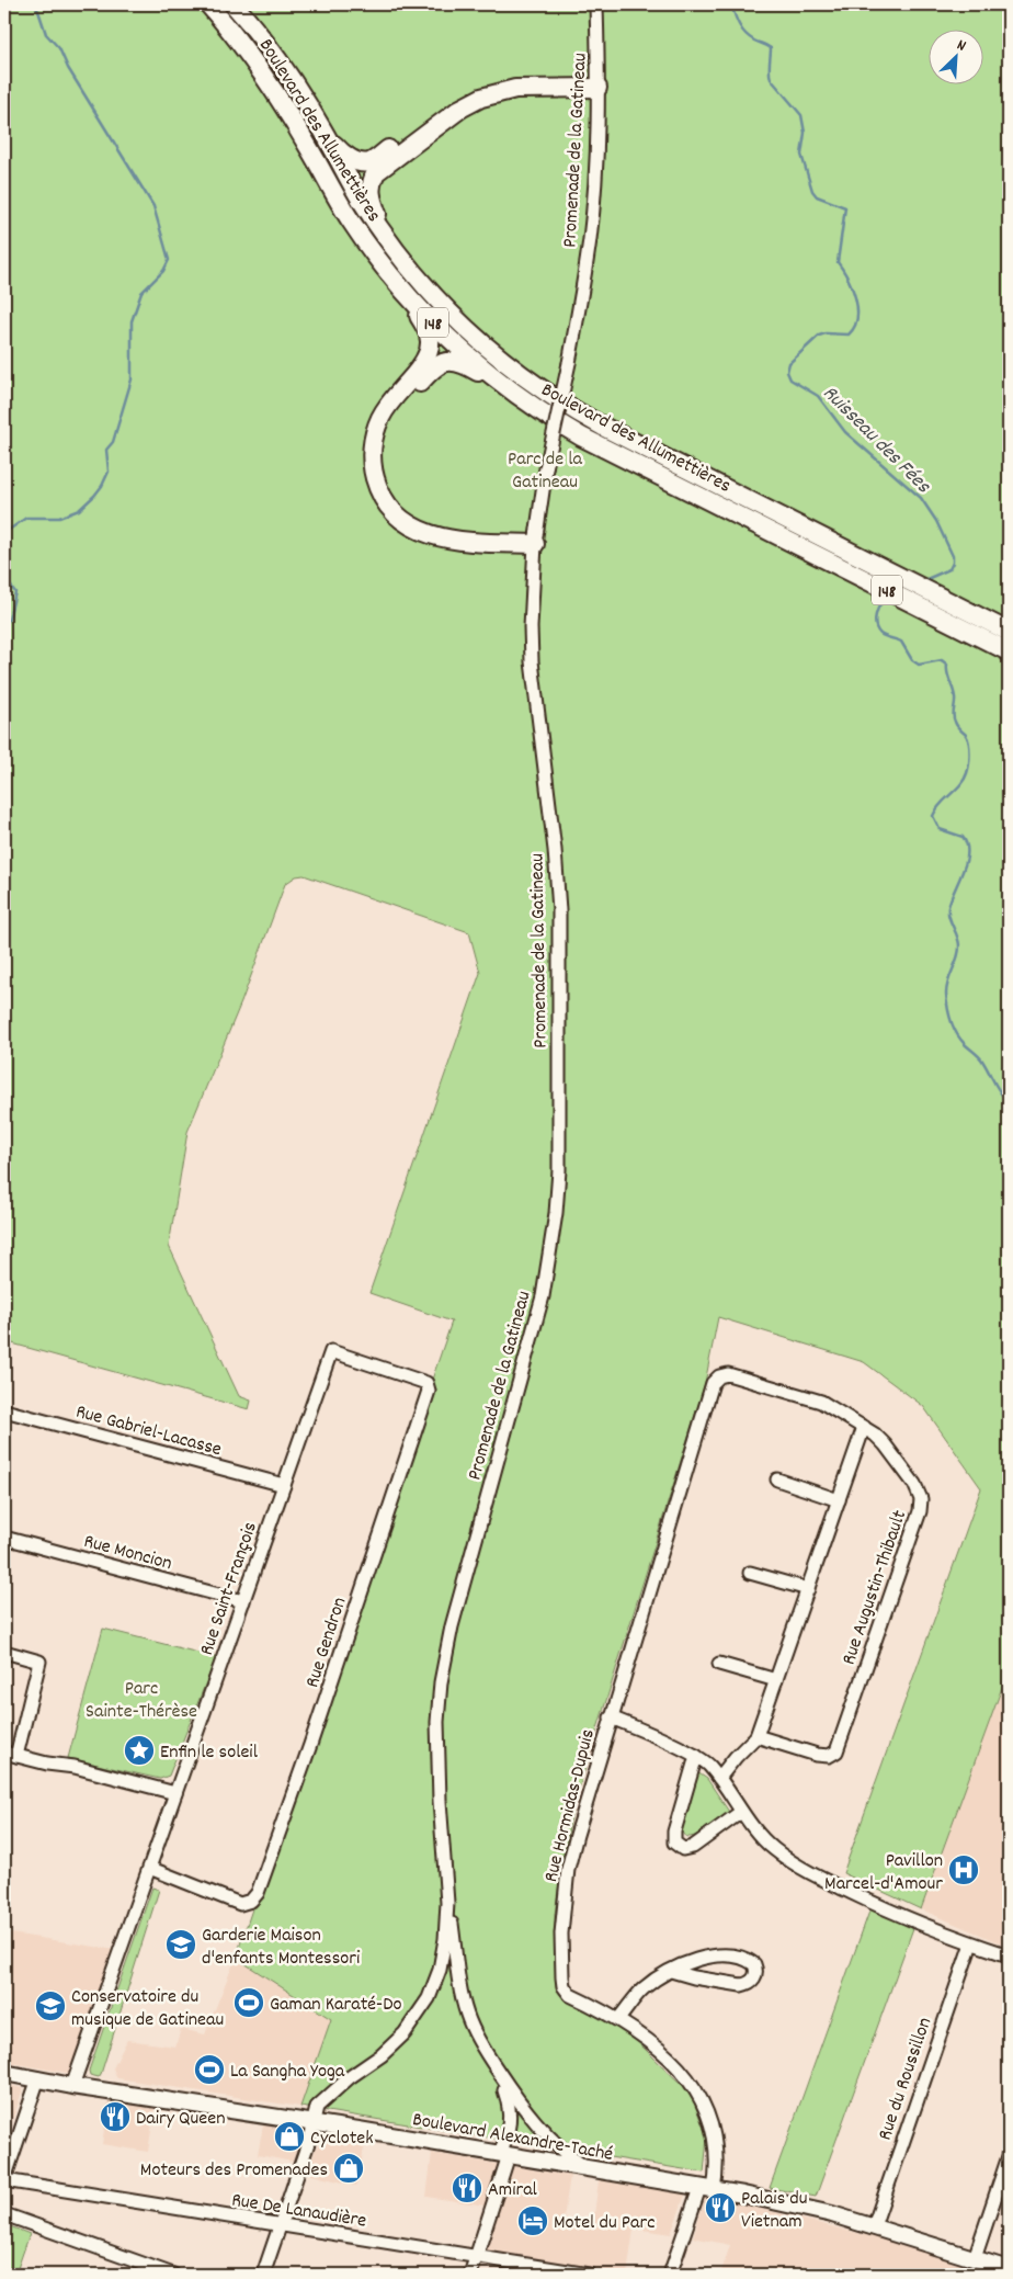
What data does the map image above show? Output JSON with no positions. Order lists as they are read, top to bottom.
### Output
{
  "streets": {
    "highway": ["Boulevard des Allumettières", "148"],
    "main road": ["Boulevard Alexandre-Taché"],
    "street": [
      "Promenade de la Gatineau",
      "Rue Gabriel-Lacasse",
      "Rue Moncion",
      "Rue Augustin-Thibault",
      "Rue Saint-François",
      "Rue Gendron",
      "Rue Hormidas-Dupuis",
      "Rue du Roussillon",
      "Rue De Lanaudière"
    ]
  },
  "crossings": [
    ["Promenade de la Gatineau", "Boulevard Alexandre-Taché"],
    ["Promenade de la Gatineau", "Rue De Lanaudière"],
    ["Rue Gabriel-Lacasse", "Rue Saint-François"],
    ["Rue Moncion", "Rue Saint-François"],
    ["Rue Augustin-Thibault", "Rue Hormidas-Dupuis"],
    ["Rue Saint-François", "Rue Gendron"],
    ["Rue Saint-François", "Boulevard Alexandre-Taché"],
    ["Rue Hormidas-Dupuis", "Boulevard Alexandre-Taché"],
    ["Rue du Roussillon", "Boulevard Alexandre-Taché"]
  ],
  "water": ["Ruisseau des Fées"],
  "parks": ["Parc de la Gatineau", "Parc Sainte-Thérèse"],
  "places": {
    "place": ["Enfin le soleil"],
    "hospital": ["Pavillon Marcel-d'Amour"],
    "school or university": ["Garderie Maison d'enfants Montessori", "Conservatoire du musique de Gatineau"],
    "sports": ["Gaman Karaté-Do", "La Sangha Yoga"],
    "restaurant": ["Dairy Queen", "Amiral", "Palais du Vietnam"],
    "shop": ["Cyclotek", "Moteurs des Promenades"],
    "hotel": ["Motel du Parc"]
  },
  "north": "top right"
}
